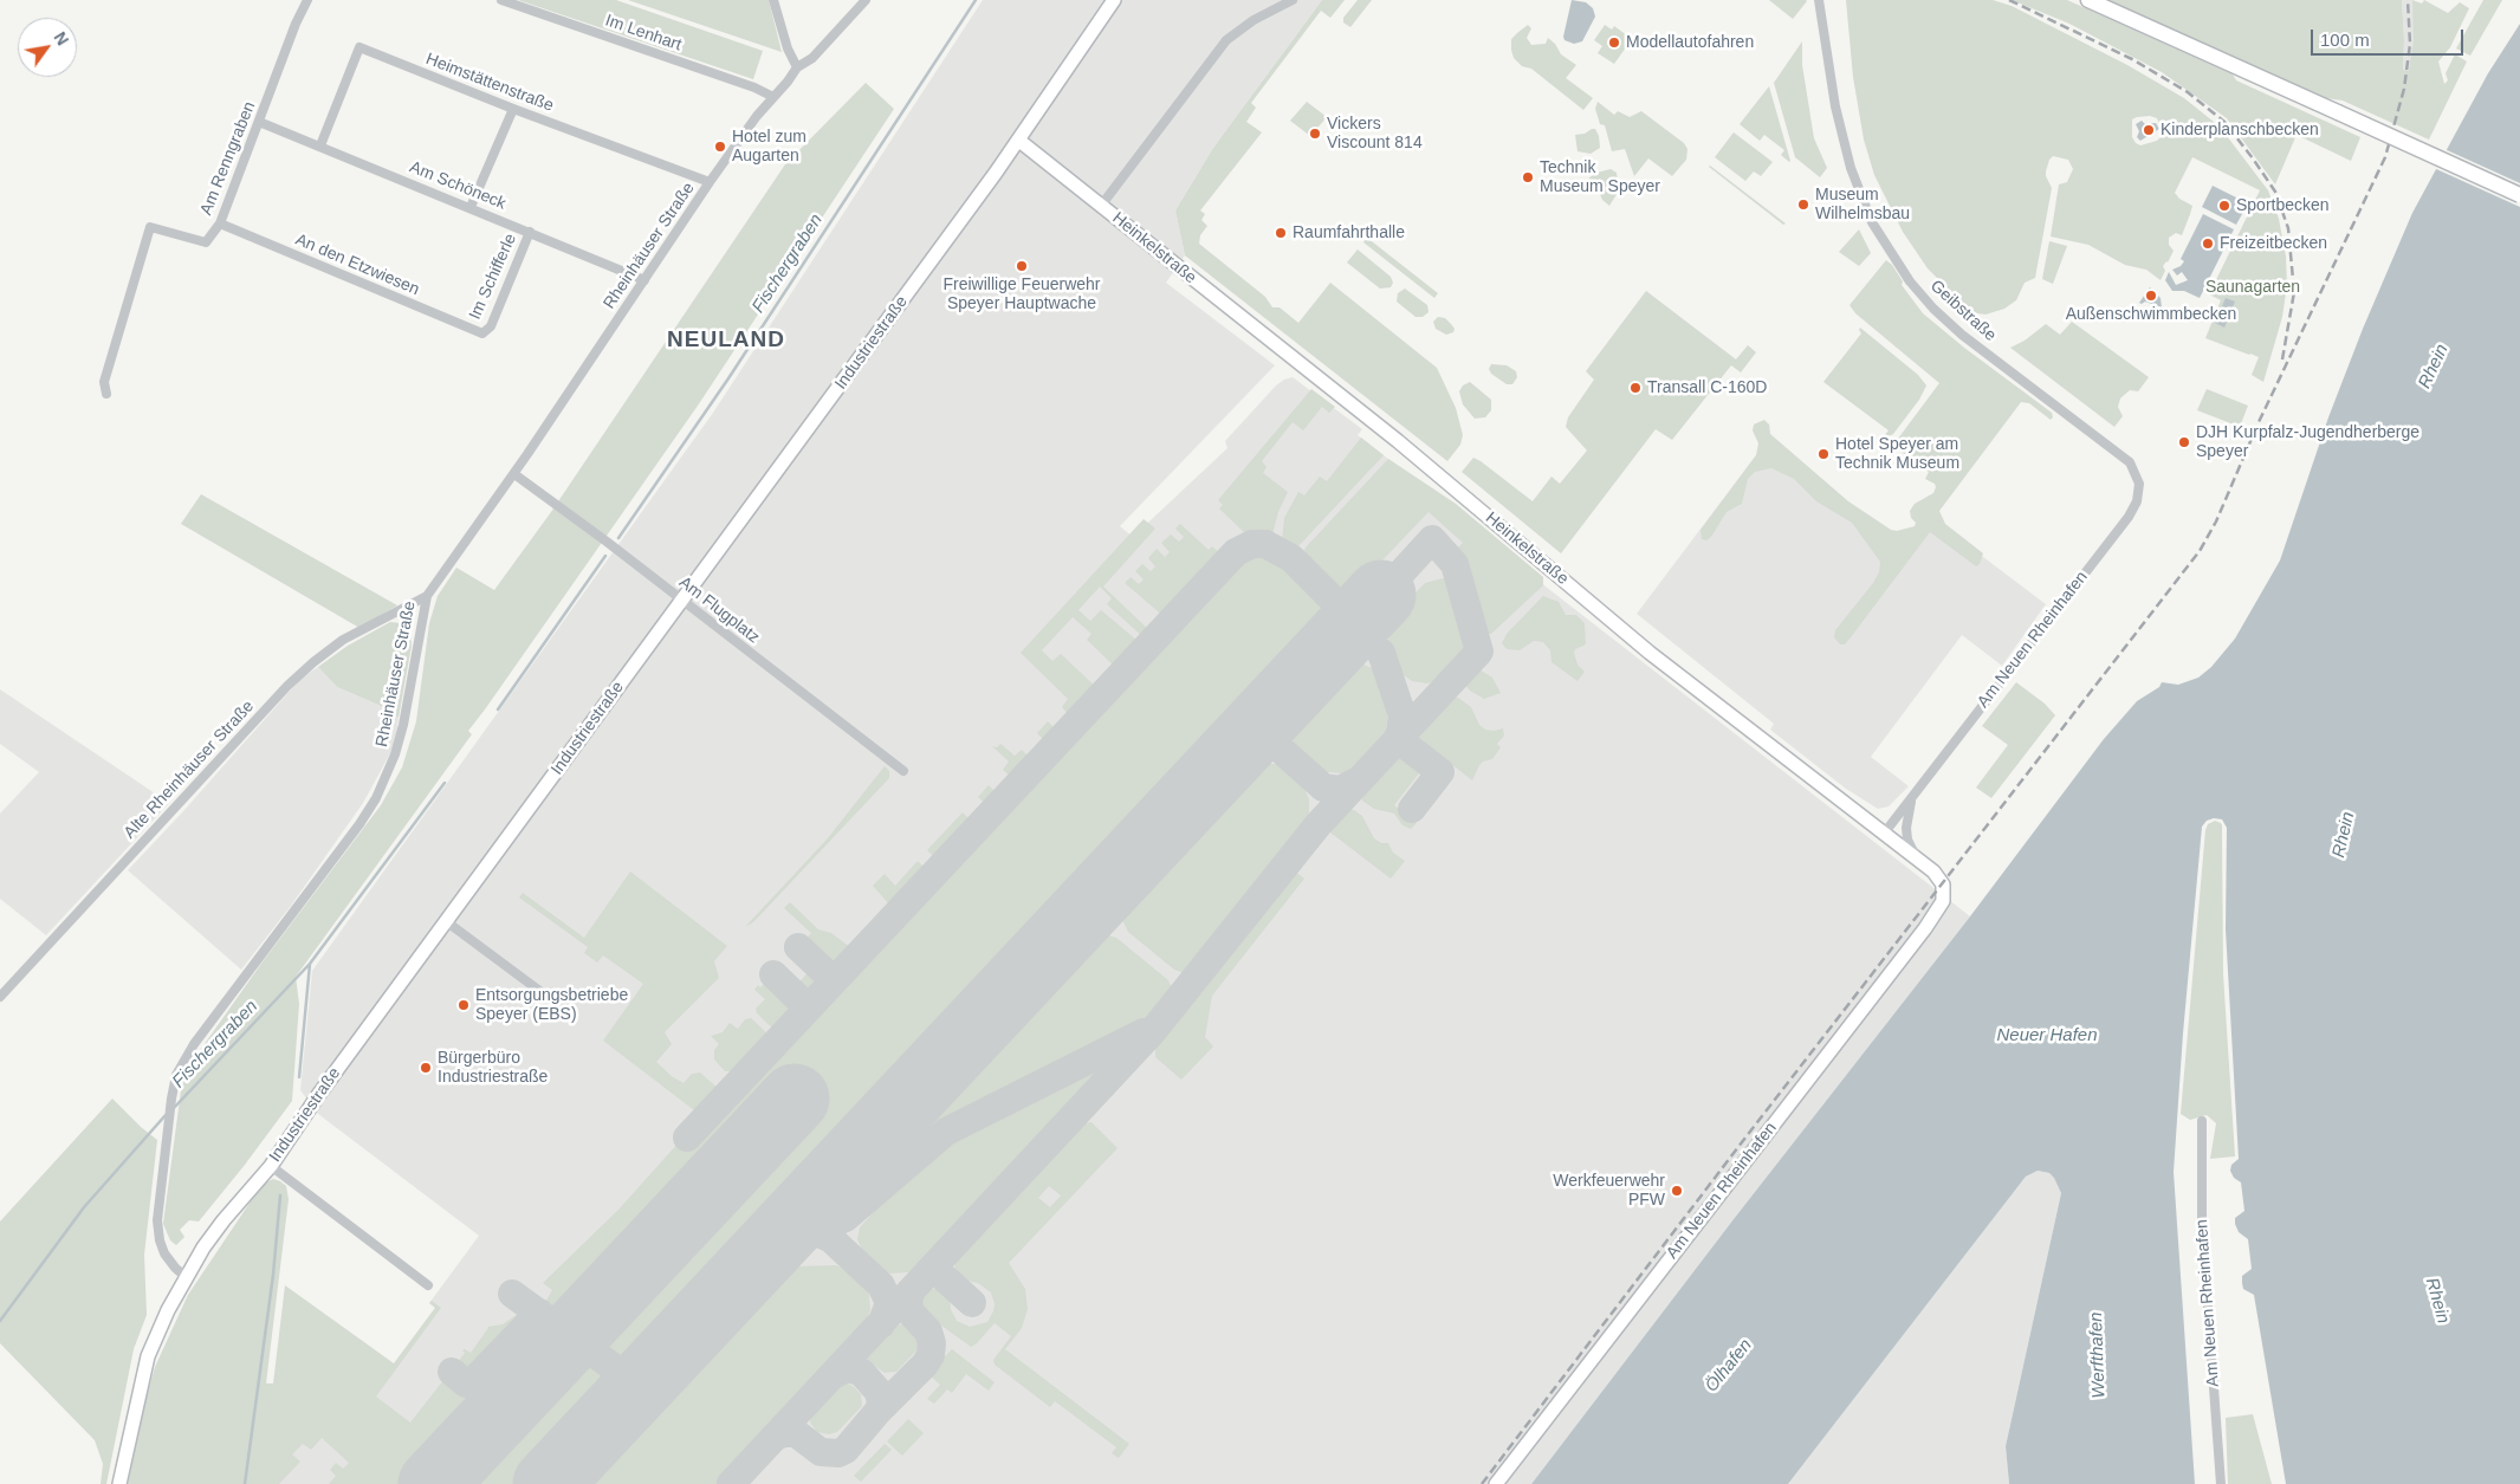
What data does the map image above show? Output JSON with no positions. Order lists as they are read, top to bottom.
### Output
{
  "streets": {
    "street": [
      "Im Lenhart",
      "Heimstättenstraße",
      "Am Renngraben",
      "Am Schöneck",
      "Rheinhäuser Straße",
      "Heinkelstraße",
      "An den Etzwiesen",
      "Im Schifferle",
      "Geibstraße",
      "Industriestraße",
      "Am Flugplatz",
      "Am Neuen Rheinhafen",
      "Alte Rheinhäuser Straße"
    ]
  },
  "crossings": [
    ["Im Lenhart", "Rheinhäuser Straße"],
    ["Heimstättenstraße", "Am Schöneck"],
    ["Heimstättenstraße", "Rheinhäuser Straße"],
    ["Am Renngraben", "Am Schöneck"],
    ["Am Renngraben", "An den Etzwiesen"],
    ["Am Schöneck", "Rheinhäuser Straße"],
    ["Am Schöneck", "Im Schifferle"],
    ["Rheinhäuser Straße", "Industriestraße"],
    ["Rheinhäuser Straße", "Am Flugplatz"],
    ["Rheinhäuser Straße", "Alte Rheinhäuser Straße"],
    ["Heinkelstraße", "Industriestraße"],
    ["Heinkelstraße", "Am Neuen Rheinhafen"],
    ["An den Etzwiesen", "Im Schifferle"],
    ["Geibstraße", "Am Neuen Rheinhafen"],
    ["Industriestraße", "Am Flugplatz"]
  ],
  "districts": ["NEULAND"],
  "water": [
    "Fischergraben",
    "Rhein",
    "Neuer Hafen",
    "Werfthafen",
    "Ölhafen"
  ],
  "parks": ["Saunagarten"],
  "places": [
    "Modellautofahren",
    "Kinderplanschbecken",
    "Vickers Viscount 814",
    "Hotel zum Augarten",
    "Technik Museum Speyer",
    "Museum Wilhelmsbau",
    "Sportbecken",
    "Raumfahrthalle",
    "Freizeitbecken",
    "Freiwillige Feuerwehr Speyer Hauptwache",
    "Außenschwimmbecken",
    "Transall C-160D",
    "DJH Kurpfalz-Jugendherberge Speyer",
    "Hotel Speyer am Technik Museum",
    "Entsorgungsbetriebe Speyer (EBS)",
    "Bürgerbüro Industriestraße",
    "Werkfeuerwehr PFW"
  ],
  "scale_bar": "100 m",
  "north": "top right"
}
